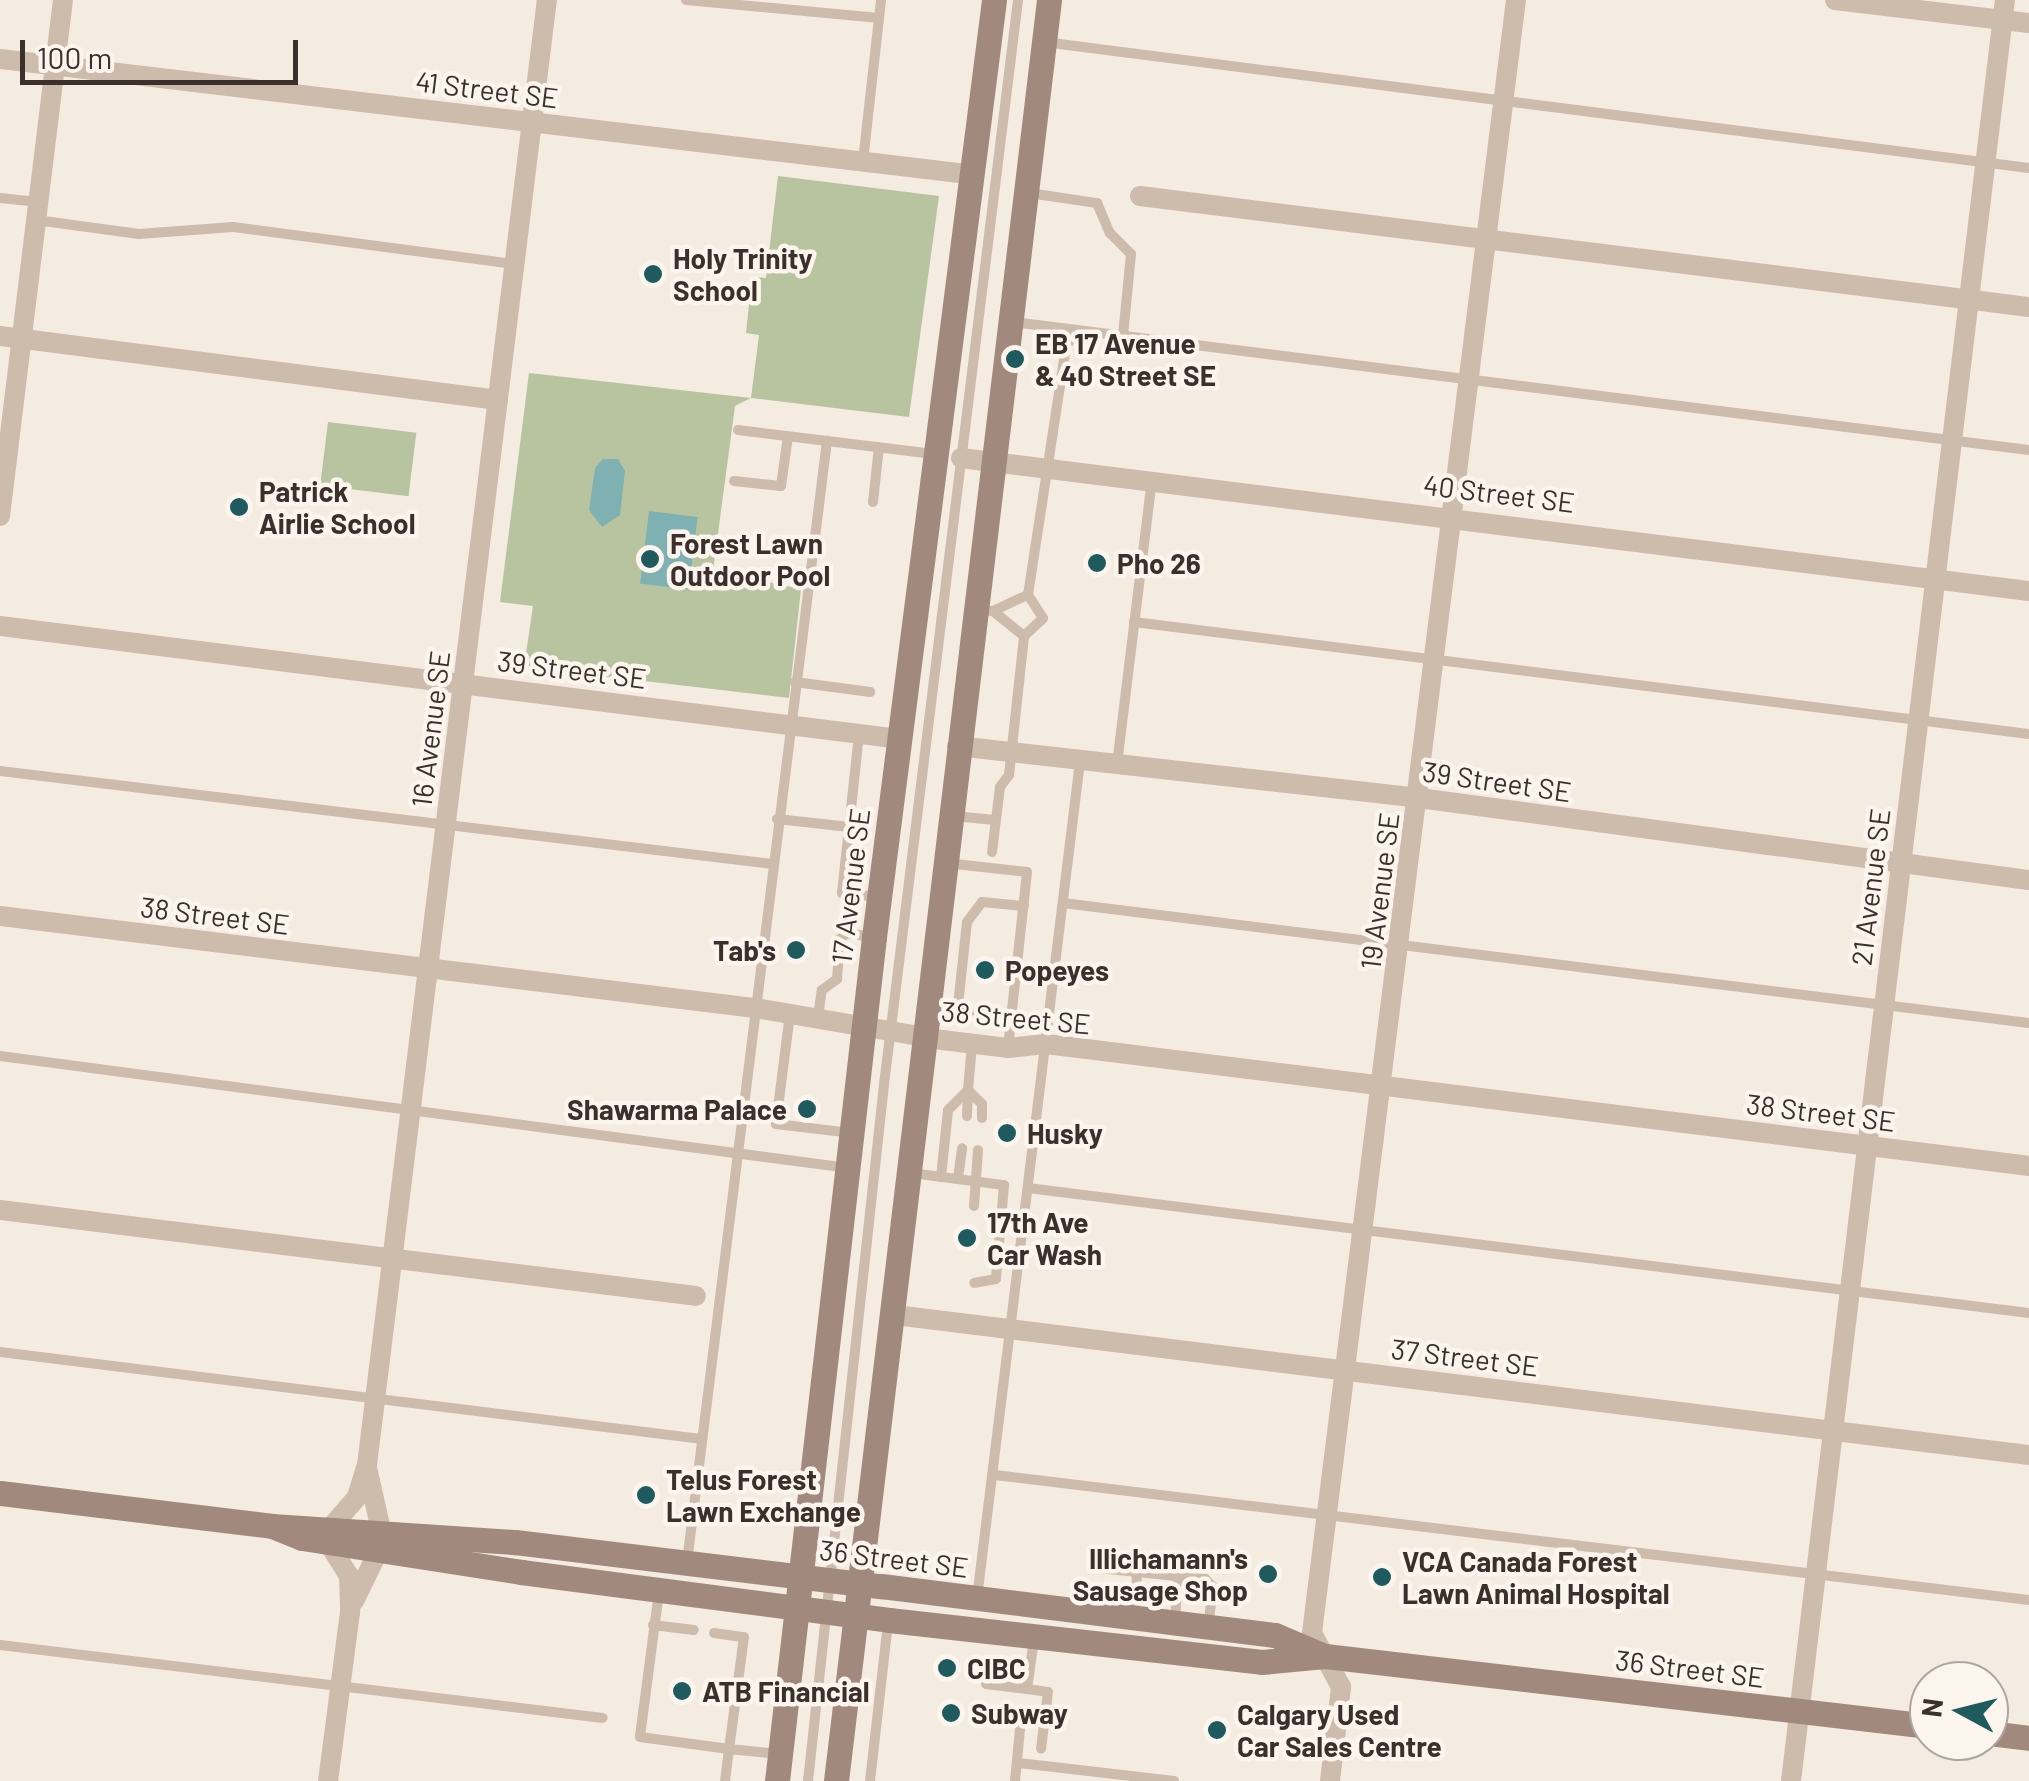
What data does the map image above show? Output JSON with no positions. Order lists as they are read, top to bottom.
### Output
{
  "streets": {
    "main road": ["17 Avenue SE", "36 Street SE"],
    "street": [
      "41 Street SE",
      "40 Street SE",
      "39 Street SE",
      "16 Avenue SE",
      "21 Avenue SE",
      "19 Avenue SE",
      "38 Street SE",
      "37 Street SE"
    ]
  },
  "crossings": [
    ["41 Street SE", "16 Avenue SE"],
    ["41 Street SE", "17 Avenue SE"],
    ["40 Street SE", "21 Avenue SE"],
    ["40 Street SE", "19 Avenue SE"],
    ["39 Street SE", "16 Avenue SE"],
    ["39 Street SE", "17 Avenue SE"],
    ["39 Street SE", "21 Avenue SE"],
    ["39 Street SE", "19 Avenue SE"],
    ["16 Avenue SE", "38 Street SE"],
    ["16 Avenue SE", "36 Street SE"],
    ["17 Avenue SE", "38 Street SE"],
    ["17 Avenue SE", "36 Street SE"],
    ["21 Avenue SE", "38 Street SE"],
    ["21 Avenue SE", "37 Street SE"],
    ["21 Avenue SE", "36 Street SE"],
    ["19 Avenue SE", "38 Street SE"],
    ["19 Avenue SE", "37 Street SE"],
    ["19 Avenue SE", "36 Street SE"]
  ],
  "places": [
    "Holy Trinity School",
    "EB 17 Avenue & 40 Street SE",
    "Patrick Airlie School",
    "Forest Lawn Outdoor Pool",
    "Pho 26",
    "Tab's",
    "Popeyes",
    "Shawarma Palace",
    "Husky",
    "17th Ave Car Wash",
    "Telus Forest Lawn Exchange",
    "Illichamann's Sausage Shop",
    "VCA Canada Forest Lawn Animal Hospital",
    "CIBC",
    "ATB Financial",
    "Subway",
    "Calgary Used Car Sales Centre"
  ],
  "scale_bar": "100 m",
  "north": "left"
}
